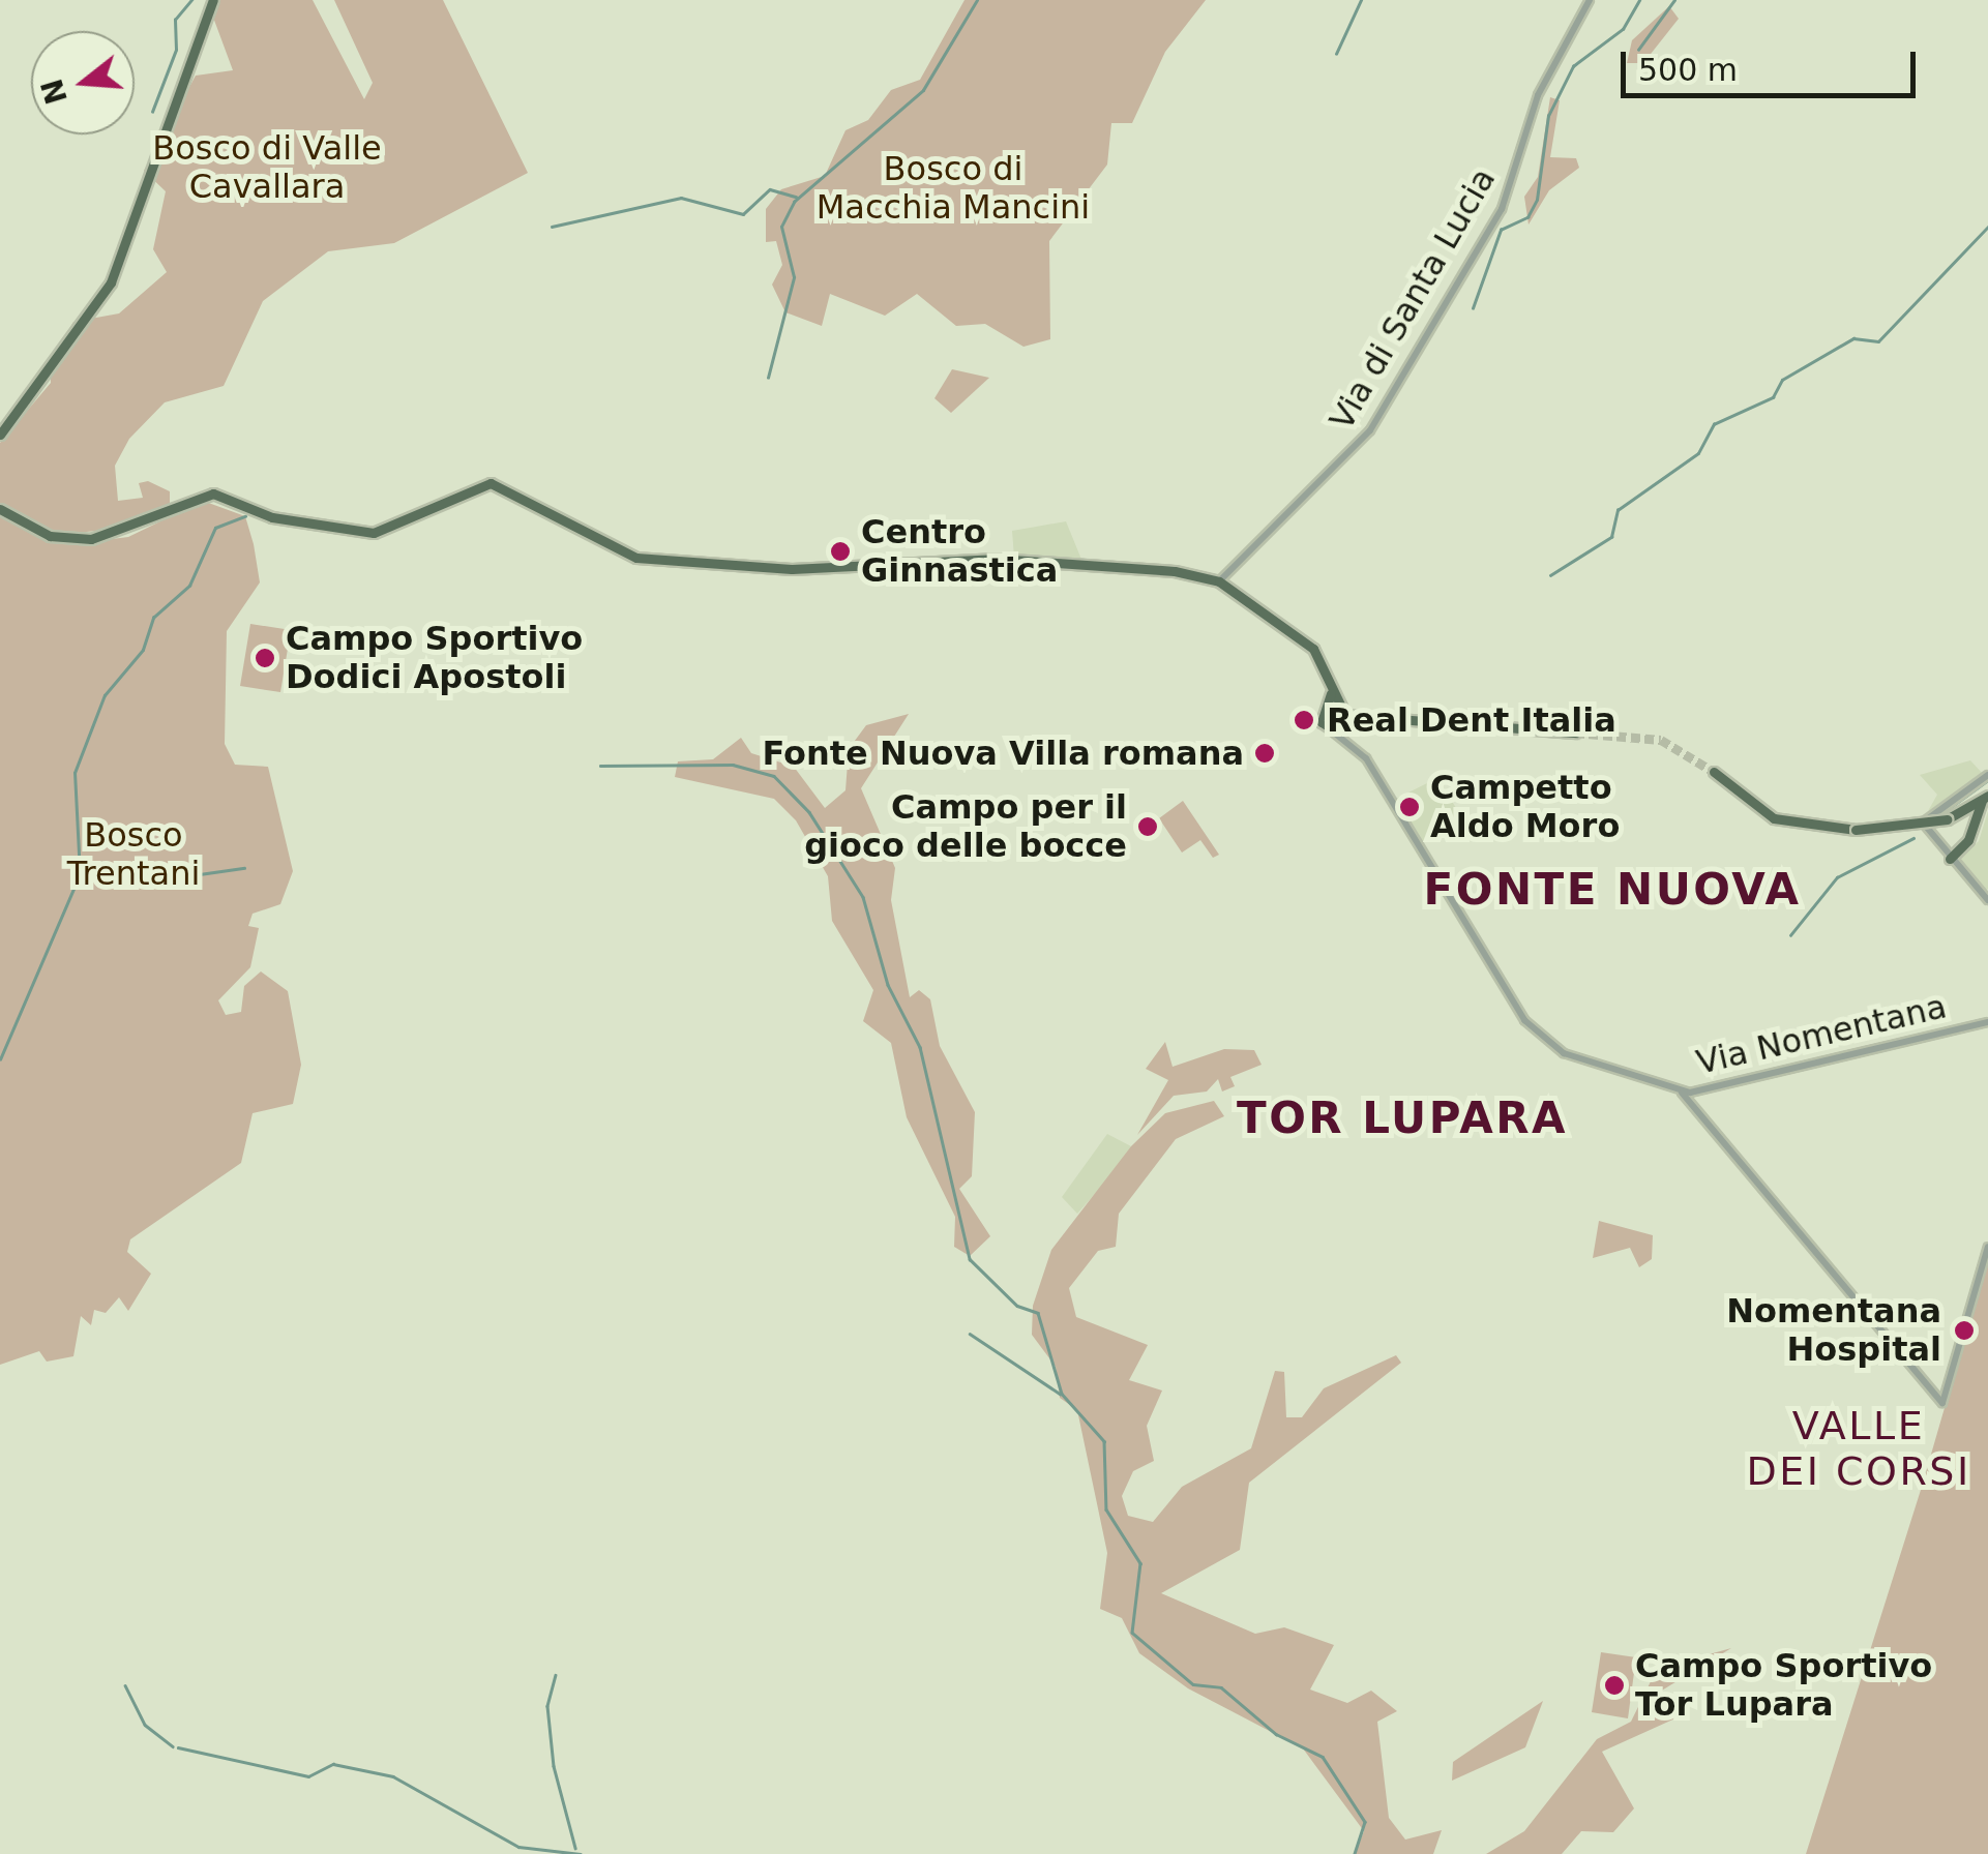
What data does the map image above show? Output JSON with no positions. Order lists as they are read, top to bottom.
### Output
{
  "streets": {
    "street": ["Via di Santa Lucia", "Via Nomentana"]
  },
  "districts": ["FONTE NUOVA", "TOR LUPARA", "VALLE DEI CORSI"],
  "parks": ["Bosco di Valle Cavallara", "Bosco di Macchia Mancini", "Bosco Trentani"],
  "places": [
    "Centro Ginnastica",
    "Campo Sportivo Dodici Apostoli",
    "Real Dent Italia",
    "Fonte Nuova Villa romana",
    "Campetto Aldo Moro",
    "Campo per il gioco delle bocce",
    "Nomentana Hospital",
    "Campo Sportivo Tor Lupara"
  ],
  "scale_bar": "500 m",
  "north": "left"
}
